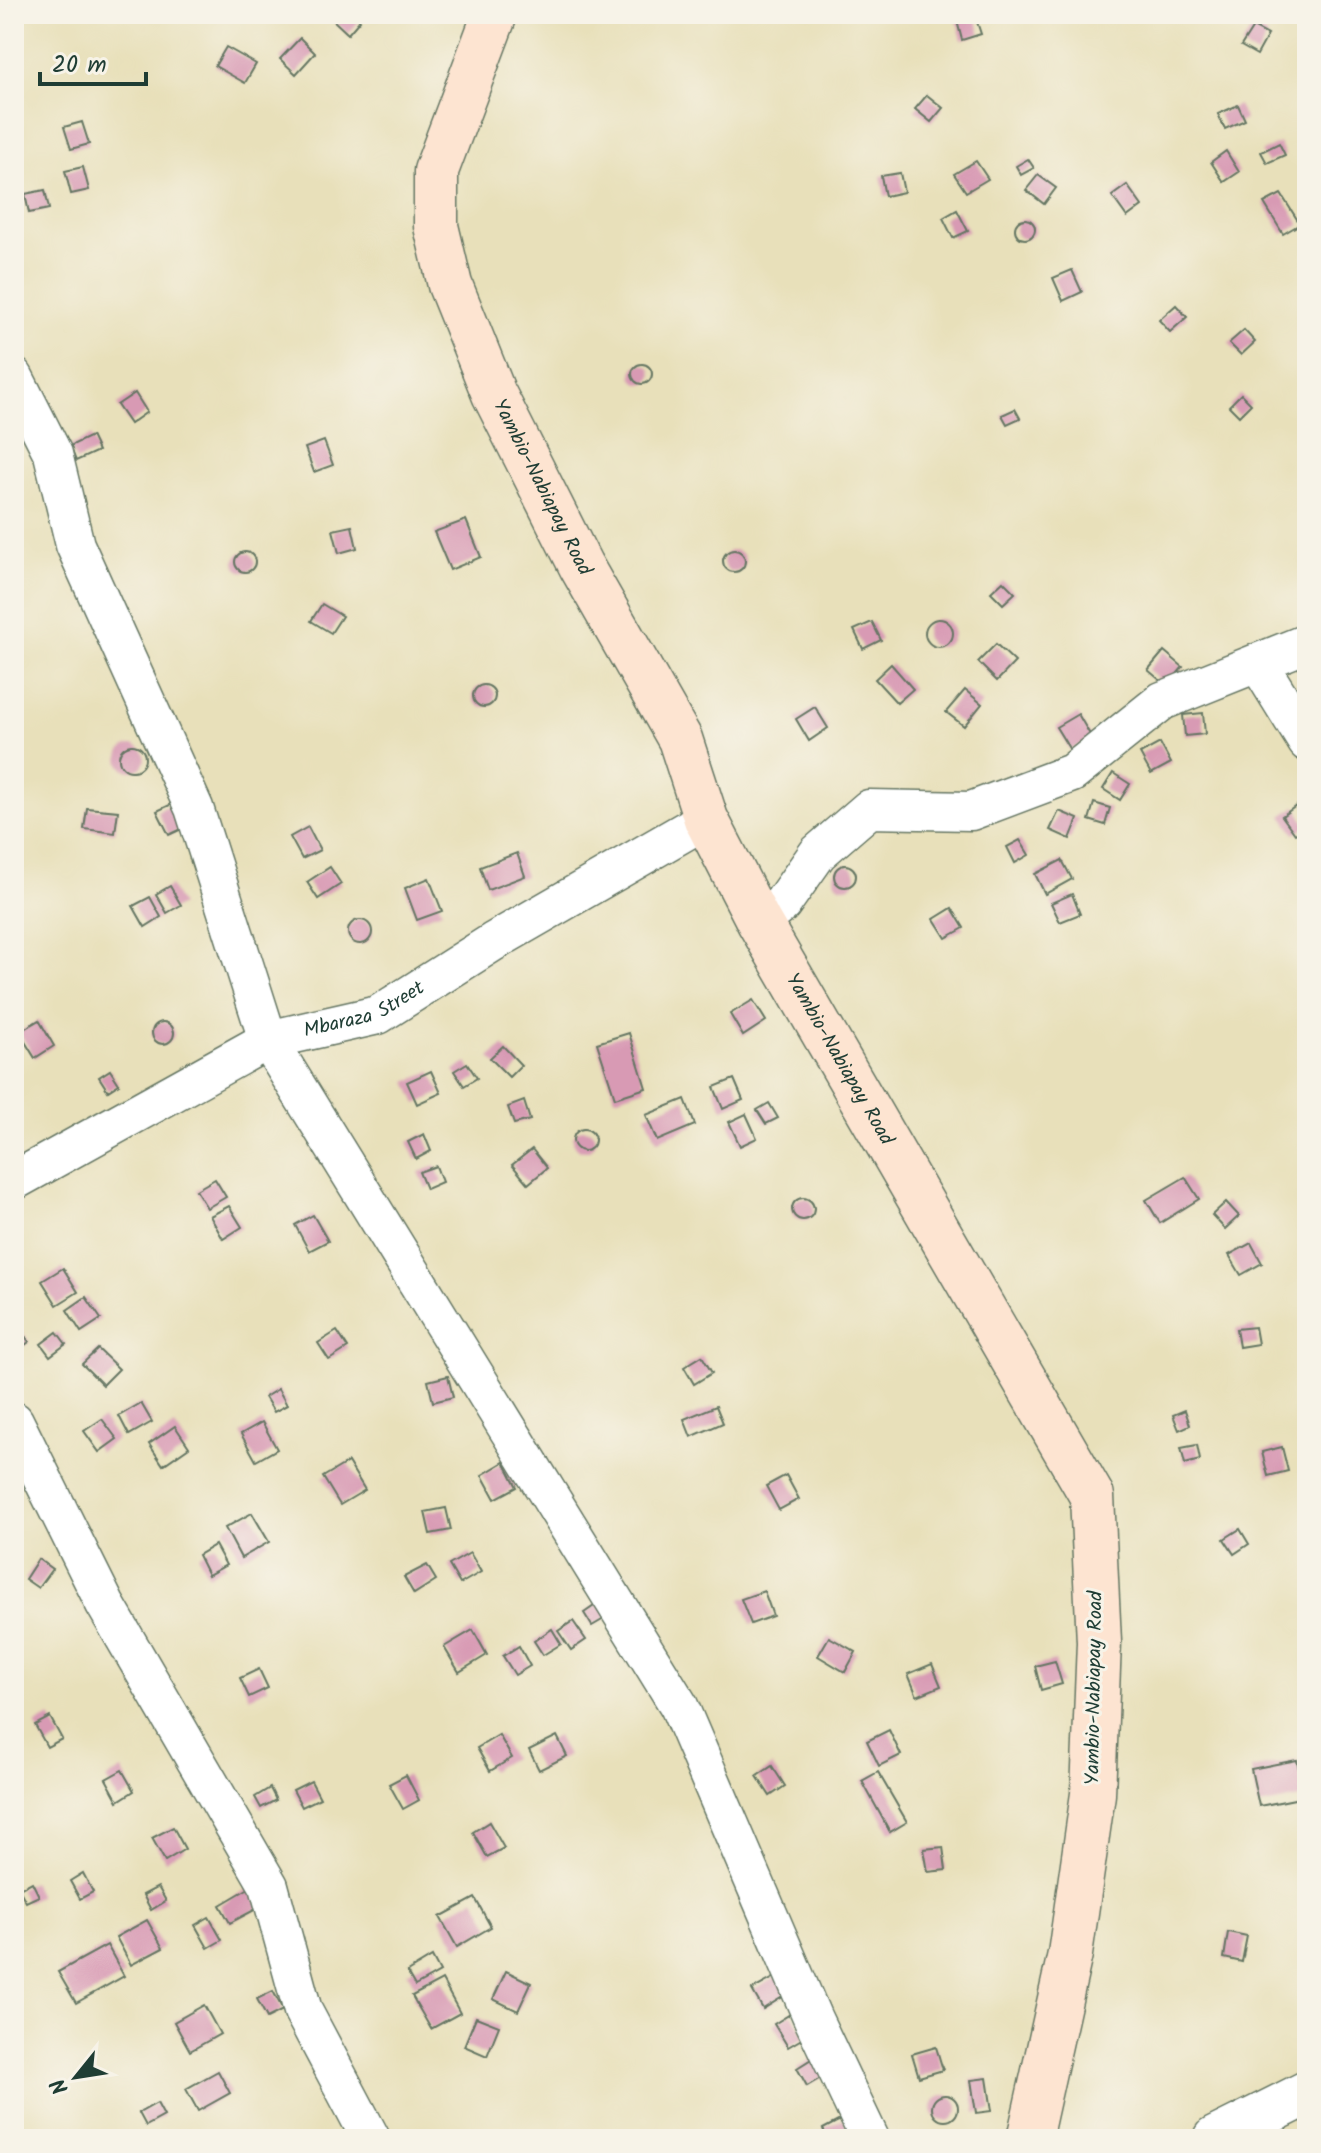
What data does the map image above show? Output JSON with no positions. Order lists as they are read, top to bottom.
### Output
{
  "streets": {
    "main road": ["Yambio-Nabiapay Road"],
    "street": ["Mbaraza Street"]
  },
  "crossings": [
    ["Yambio-Nabiapay Road", "Mbaraza Street"]
  ],
  "scale_bar": "20 m",
  "north": "bottom left"
}
